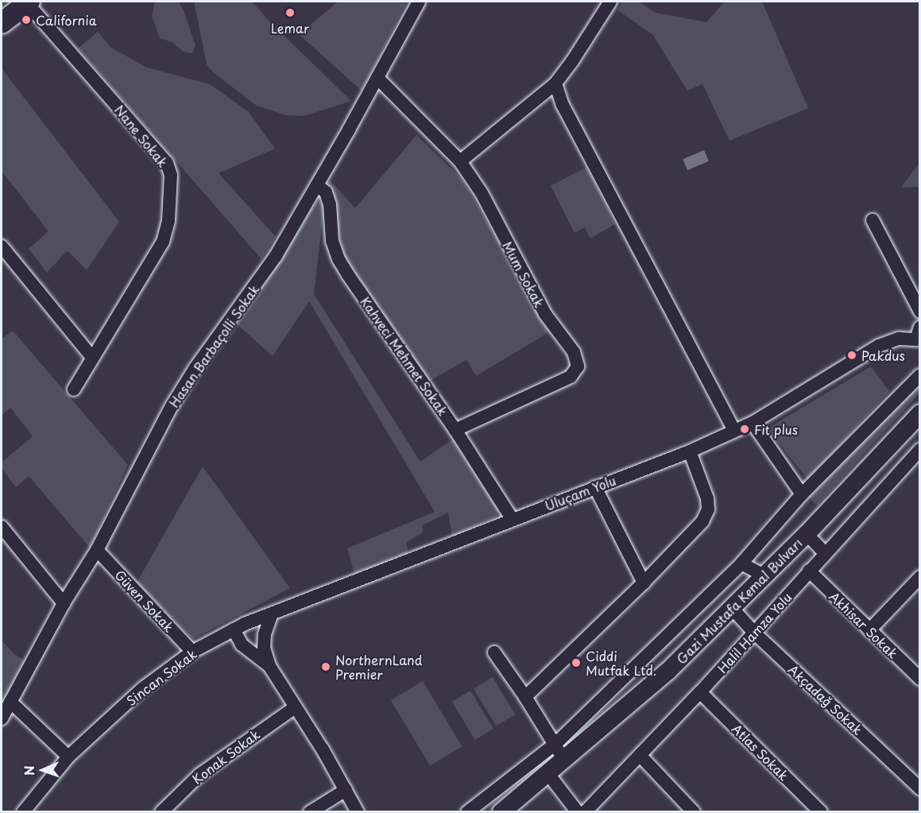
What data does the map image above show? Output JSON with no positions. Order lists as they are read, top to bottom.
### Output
{
  "streets": {
    "main road": ["Gazi Mustafa Kemal Bulvarı"],
    "street": [
      "Nane Sokak",
      "Mum Sokak",
      "Hasan Barbaçolli Sokak",
      "Kahveci Mehmet Sokak",
      "Uluçam Yolu",
      "Güven Sokak",
      "Akhisar Sokak",
      "Halil Hamza Yolu",
      "Sincan Sokak",
      "Akçadağ Sokak",
      "Atlas Sokak",
      "Konak Sokak"
    ]
  },
  "crossings": [
    ["Mum Sokak", "Hasan Barbaçolli Sokak"],
    ["Mum Sokak", "Kahveci Mehmet Sokak"],
    ["Hasan Barbaçolli Sokak", "Kahveci Mehmet Sokak"],
    ["Hasan Barbaçolli Sokak", "Güven Sokak"],
    ["Kahveci Mehmet Sokak", "Uluçam Yolu"],
    ["Uluçam Yolu", "Sincan Sokak"],
    ["Güven Sokak", "Sincan Sokak"],
    ["Gazi Mustafa Kemal Bulvarı", "Akçadağ Sokak"],
    ["Akhisar Sokak", "Halil Hamza Yolu"],
    ["Halil Hamza Yolu", "Akçadağ Sokak"],
    ["Halil Hamza Yolu", "Atlas Sokak"]
  ],
  "places": [
    "Lemar",
    "California",
    "Pakdus",
    "Fit plus",
    "Ciddi Mutfak Ltd.",
    "NorthernLand Premier"
  ],
  "north": "left"
}
